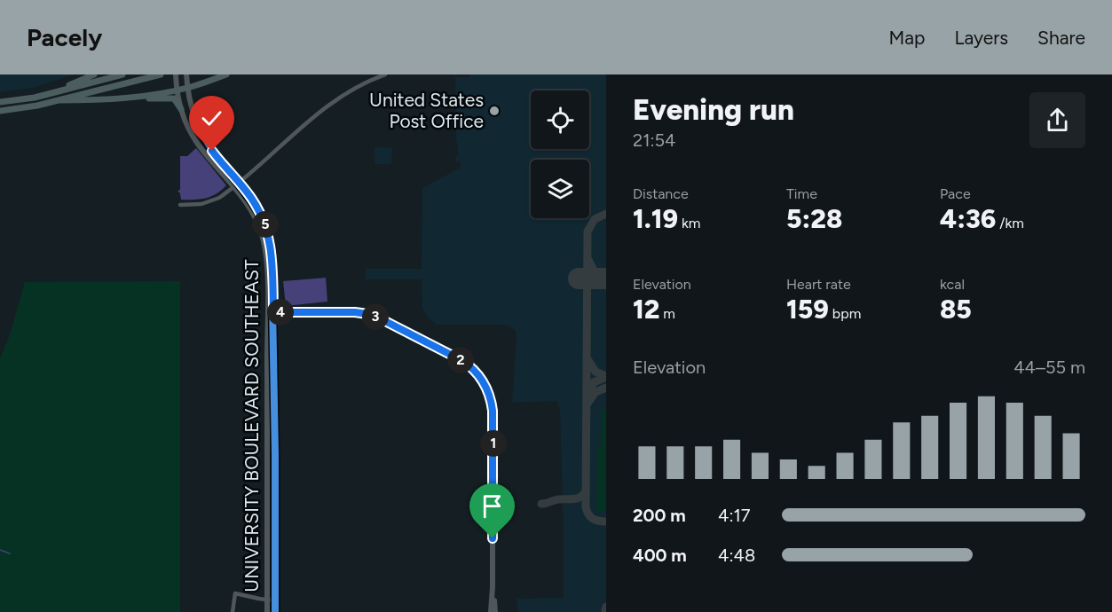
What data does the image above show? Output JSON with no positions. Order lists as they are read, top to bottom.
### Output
{
  "streets": {
    "main road": ["UNIVERSITY BOULEVARD SOUTHEAST"]
  },
  "places": ["United States Post Office"],
  "page": {
    "header": "Pacely",
    "nav": ["Map", "Layers", "Share"],
    "heading": ["Evening run", "21:54"],
    "stats": [
      ["Distance", "1.19 km"],
      ["Time", "5:28"],
      ["Pace", "4:36 /km"],
      ["Elevation", "12 m"],
      ["Heart rate", "159 bpm"],
      ["kcal", "85"]
    ],
    "pins": [
      "5",
      "4",
      "3",
      "2",
      "1"
    ],
    "chart": ["Elevation", "44–55 m"],
    "list": [
      {
        "name": "200 m",
        "note": "4:17"
      },
      {
        "name": "400 m",
        "note": "4:48"
      }
    ]
  }
}
